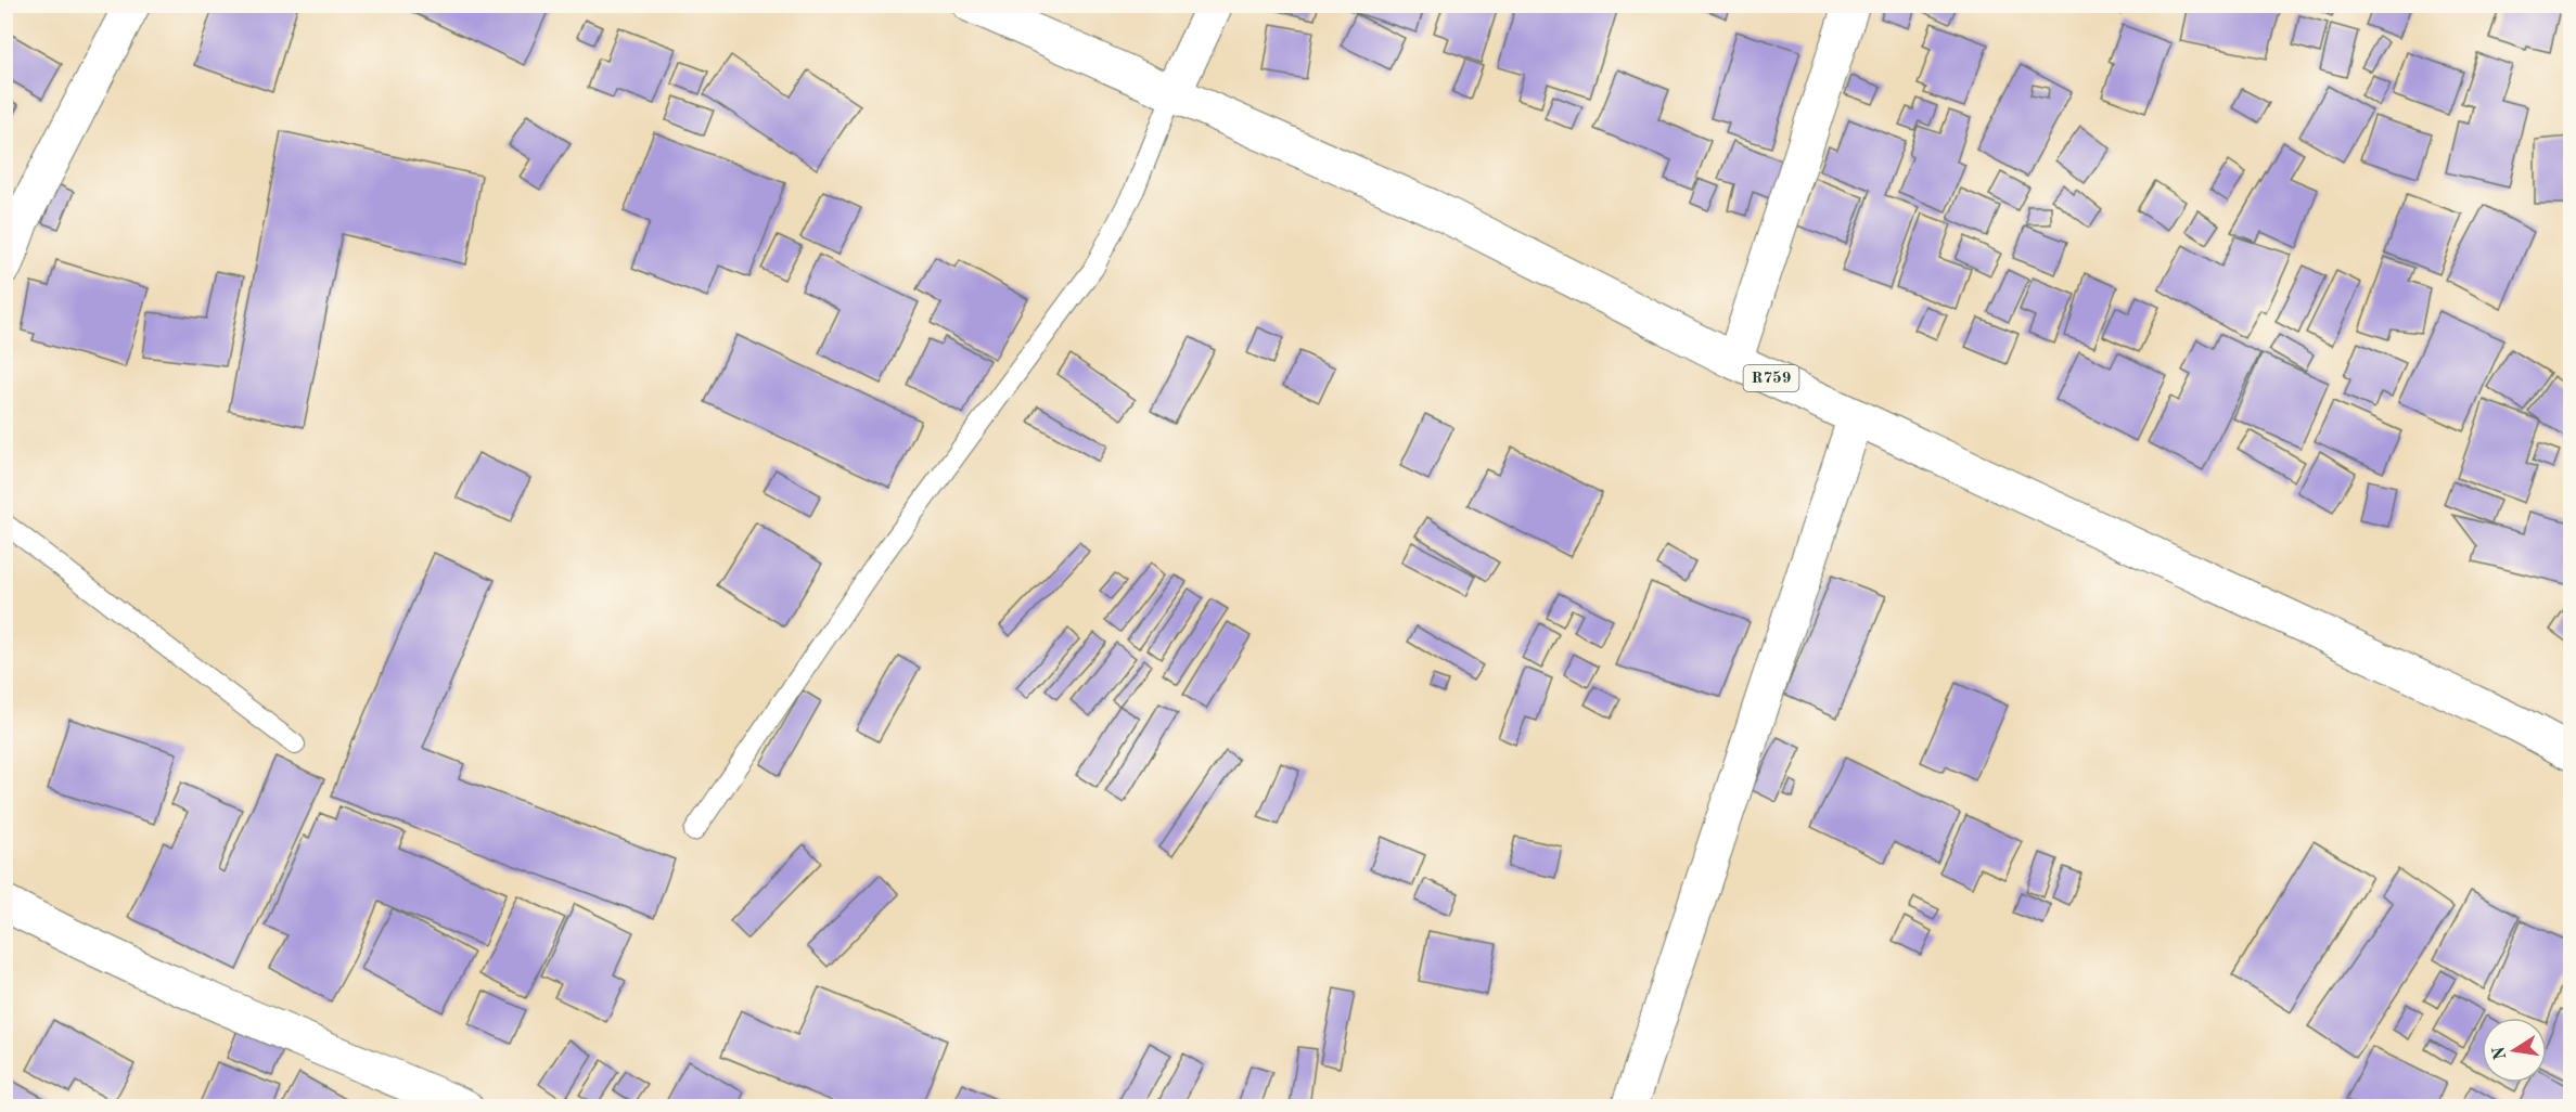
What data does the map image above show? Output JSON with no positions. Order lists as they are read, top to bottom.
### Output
{
  "streets": {
    "street": ["R759"]
  },
  "north": "left"
}
